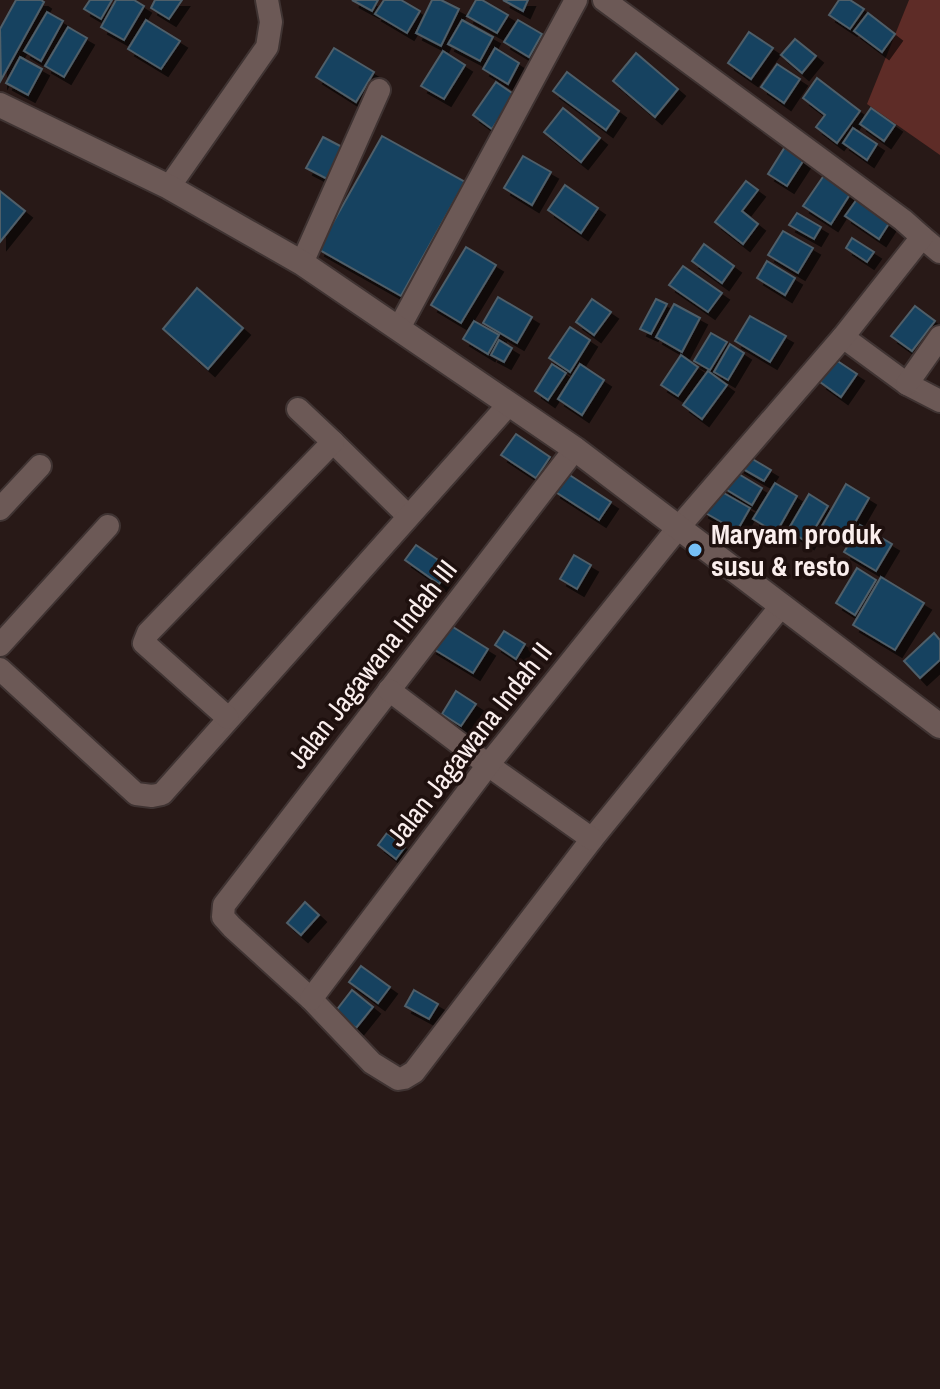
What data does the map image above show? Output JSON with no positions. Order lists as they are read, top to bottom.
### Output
{
  "streets": {
    "street": ["Jalan Jagawana Indah III", "Jalan Jagawana Indah II"]
  },
  "crossings": [
    ["Jalan Jagawana Indah III", "Jalan Jagawana Indah II"]
  ],
  "places": ["Maryam produk susu & resto"]
}
